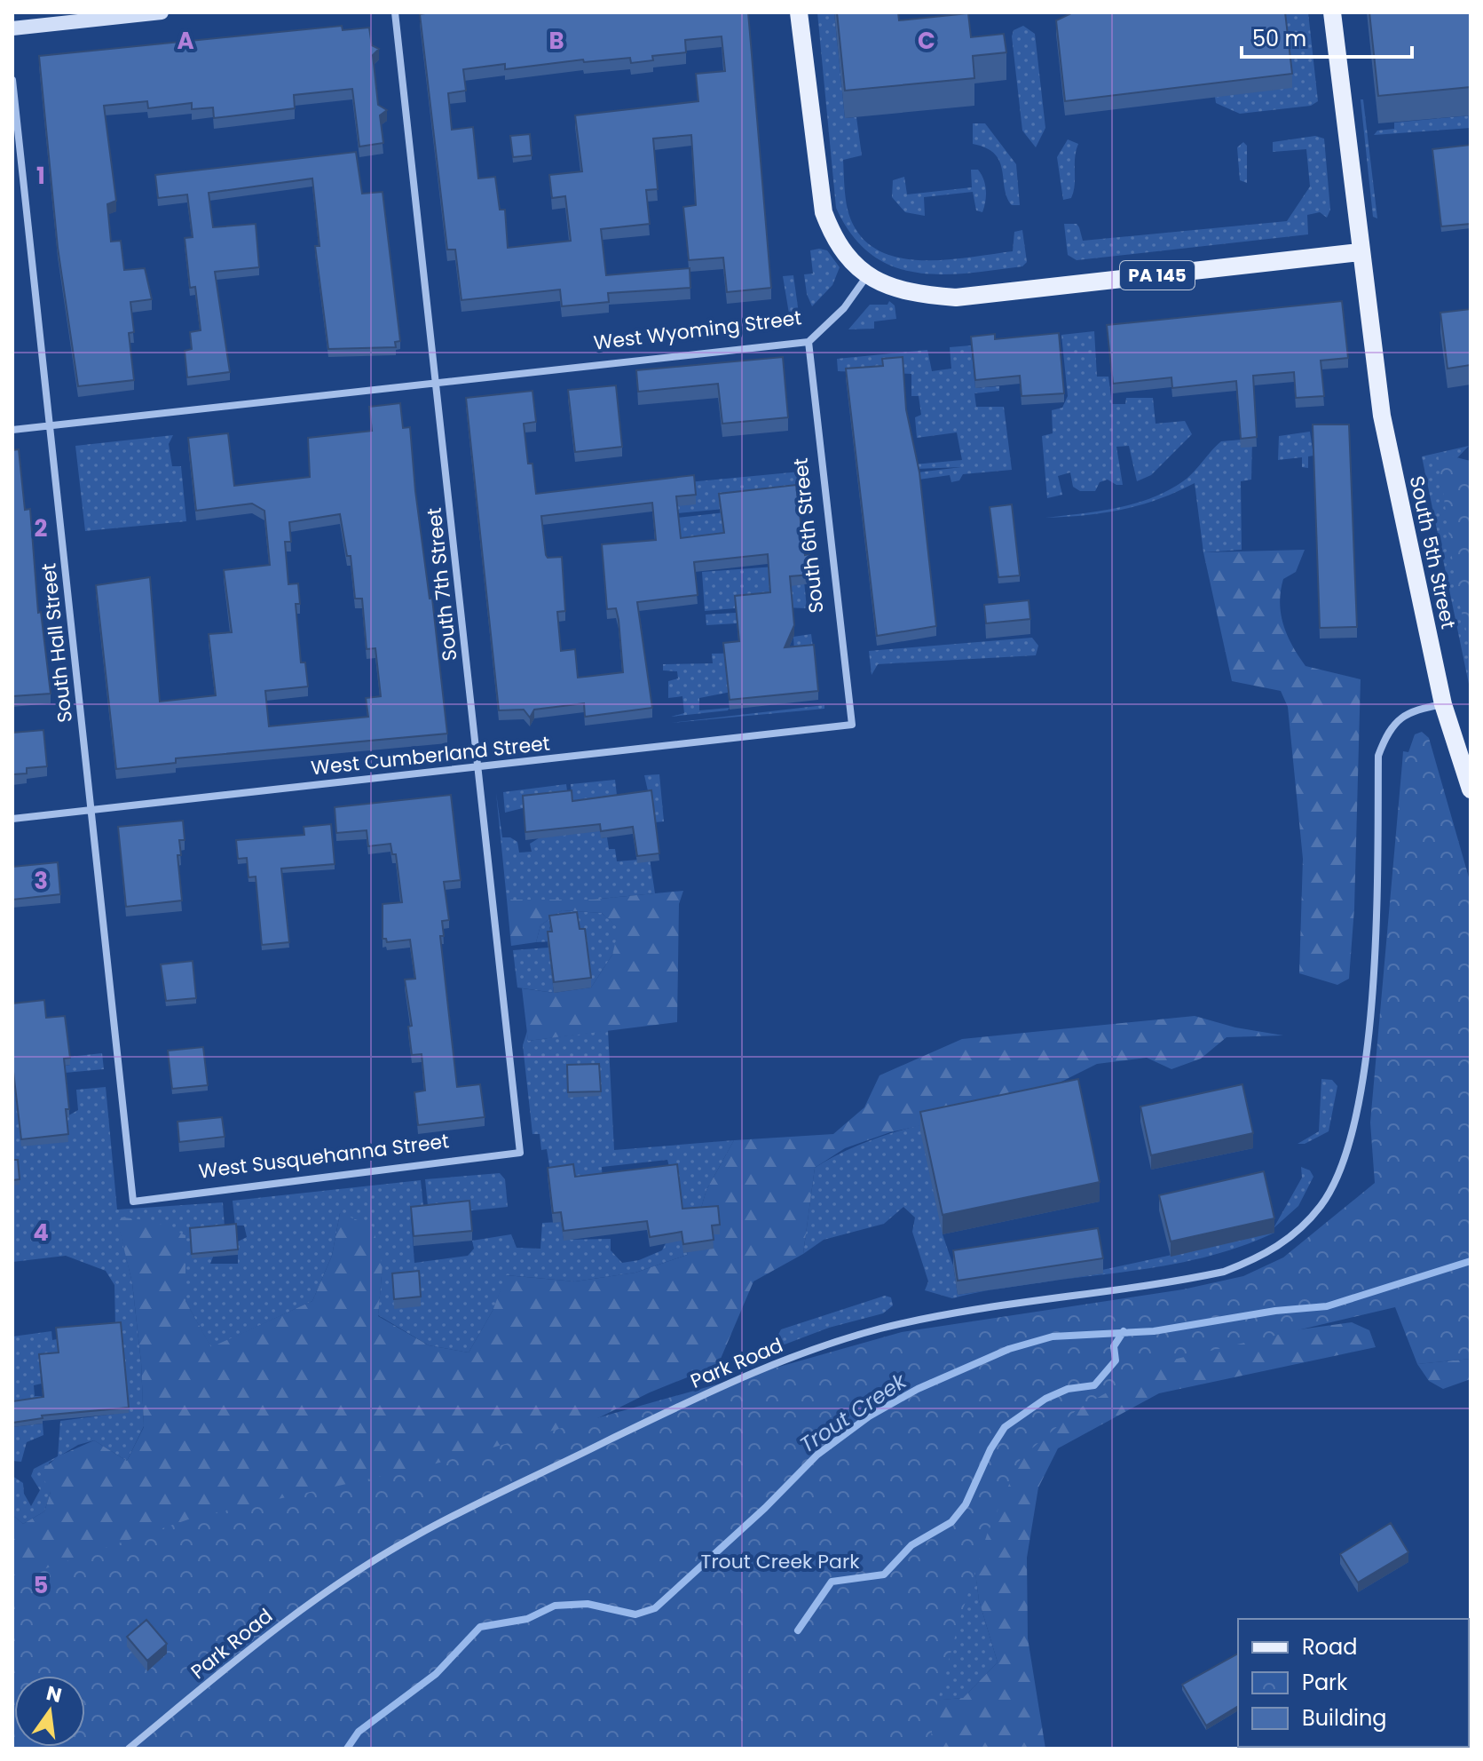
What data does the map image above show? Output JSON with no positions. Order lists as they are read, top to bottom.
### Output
{
  "streets": {
    "main road": ["PA 145", "South 5th Street"],
    "street": [
      "West Wyoming Street",
      "South 6th Street",
      "South 7th Street",
      "South Hall Street",
      "West Cumberland Street",
      "West Susquehanna Street",
      "Park Road"
    ]
  },
  "crossings": [
    ["PA 145", "West Wyoming Street"],
    ["PA 145", "South 5th Street"],
    ["West Wyoming Street", "South 6th Street"],
    ["West Wyoming Street", "South 7th Street"],
    ["West Wyoming Street", "South Hall Street"],
    ["South 6th Street", "West Cumberland Street"],
    ["South 5th Street", "Park Road"],
    ["South 7th Street", "West Cumberland Street"],
    ["South 7th Street", "West Susquehanna Street"],
    ["South Hall Street", "West Cumberland Street"],
    ["South Hall Street", "West Susquehanna Street"]
  ],
  "water": ["Trout Creek"],
  "parks": ["Trout Creek Park"],
  "legend": ["Road", "Park", "Building"],
  "scale_bar": "50 m",
  "north": "top",
  "grid": {
    "columns": ["A", "B", "C"],
    "rows": [
      "1",
      "2",
      "3",
      "4",
      "5"
    ]
  }
}
